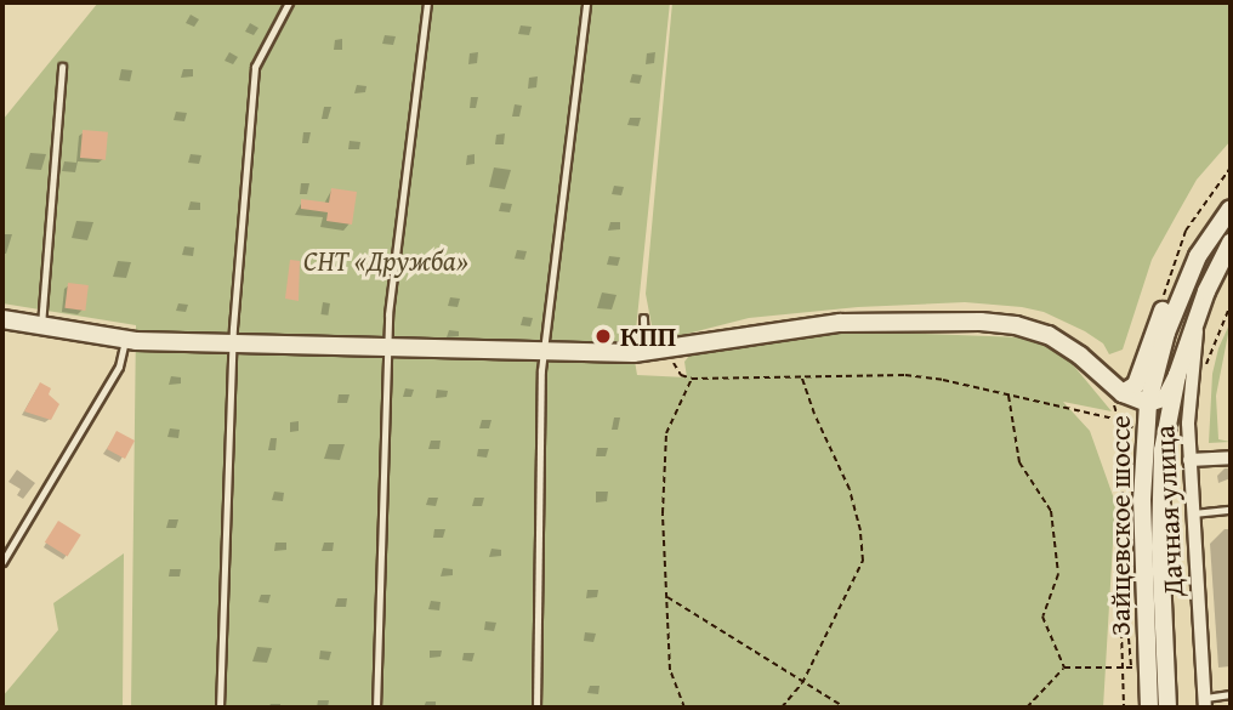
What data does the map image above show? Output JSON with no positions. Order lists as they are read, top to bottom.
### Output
{
  "streets": {
    "street": ["Дачная улица", "Зайцевское шоссе"]
  },
  "crossings": [
    ["Дачная улица", "Зайцевское шоссе"]
  ],
  "parks": ["СНТ «Дружба»"],
  "places": ["КПП"]
}
